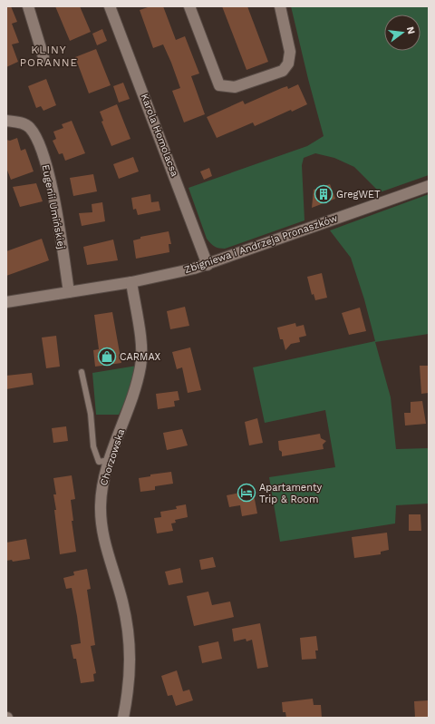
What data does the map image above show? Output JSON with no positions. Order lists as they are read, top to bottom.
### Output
{
  "streets": {
    "street": [
      "Karola Homolacsa",
      "Eugenii Umińskiej",
      "Zbigniewa i Andrzeja Pronaszków",
      "Chorzowska"
    ]
  },
  "crossings": [
    ["Karola Homolacsa", "Zbigniewa i Andrzeja Pronaszków"],
    ["Eugenii Umińskiej", "Zbigniewa i Andrzeja Pronaszków"],
    ["Zbigniewa i Andrzeja Pronaszków", "Chorzowska"]
  ],
  "districts": ["KLINY PORANNE"],
  "places": {
    "building": ["GregWET"],
    "shop": ["CARMAX"],
    "hotel": ["Apartamenty Trip & Room"]
  },
  "north": "right"
}
